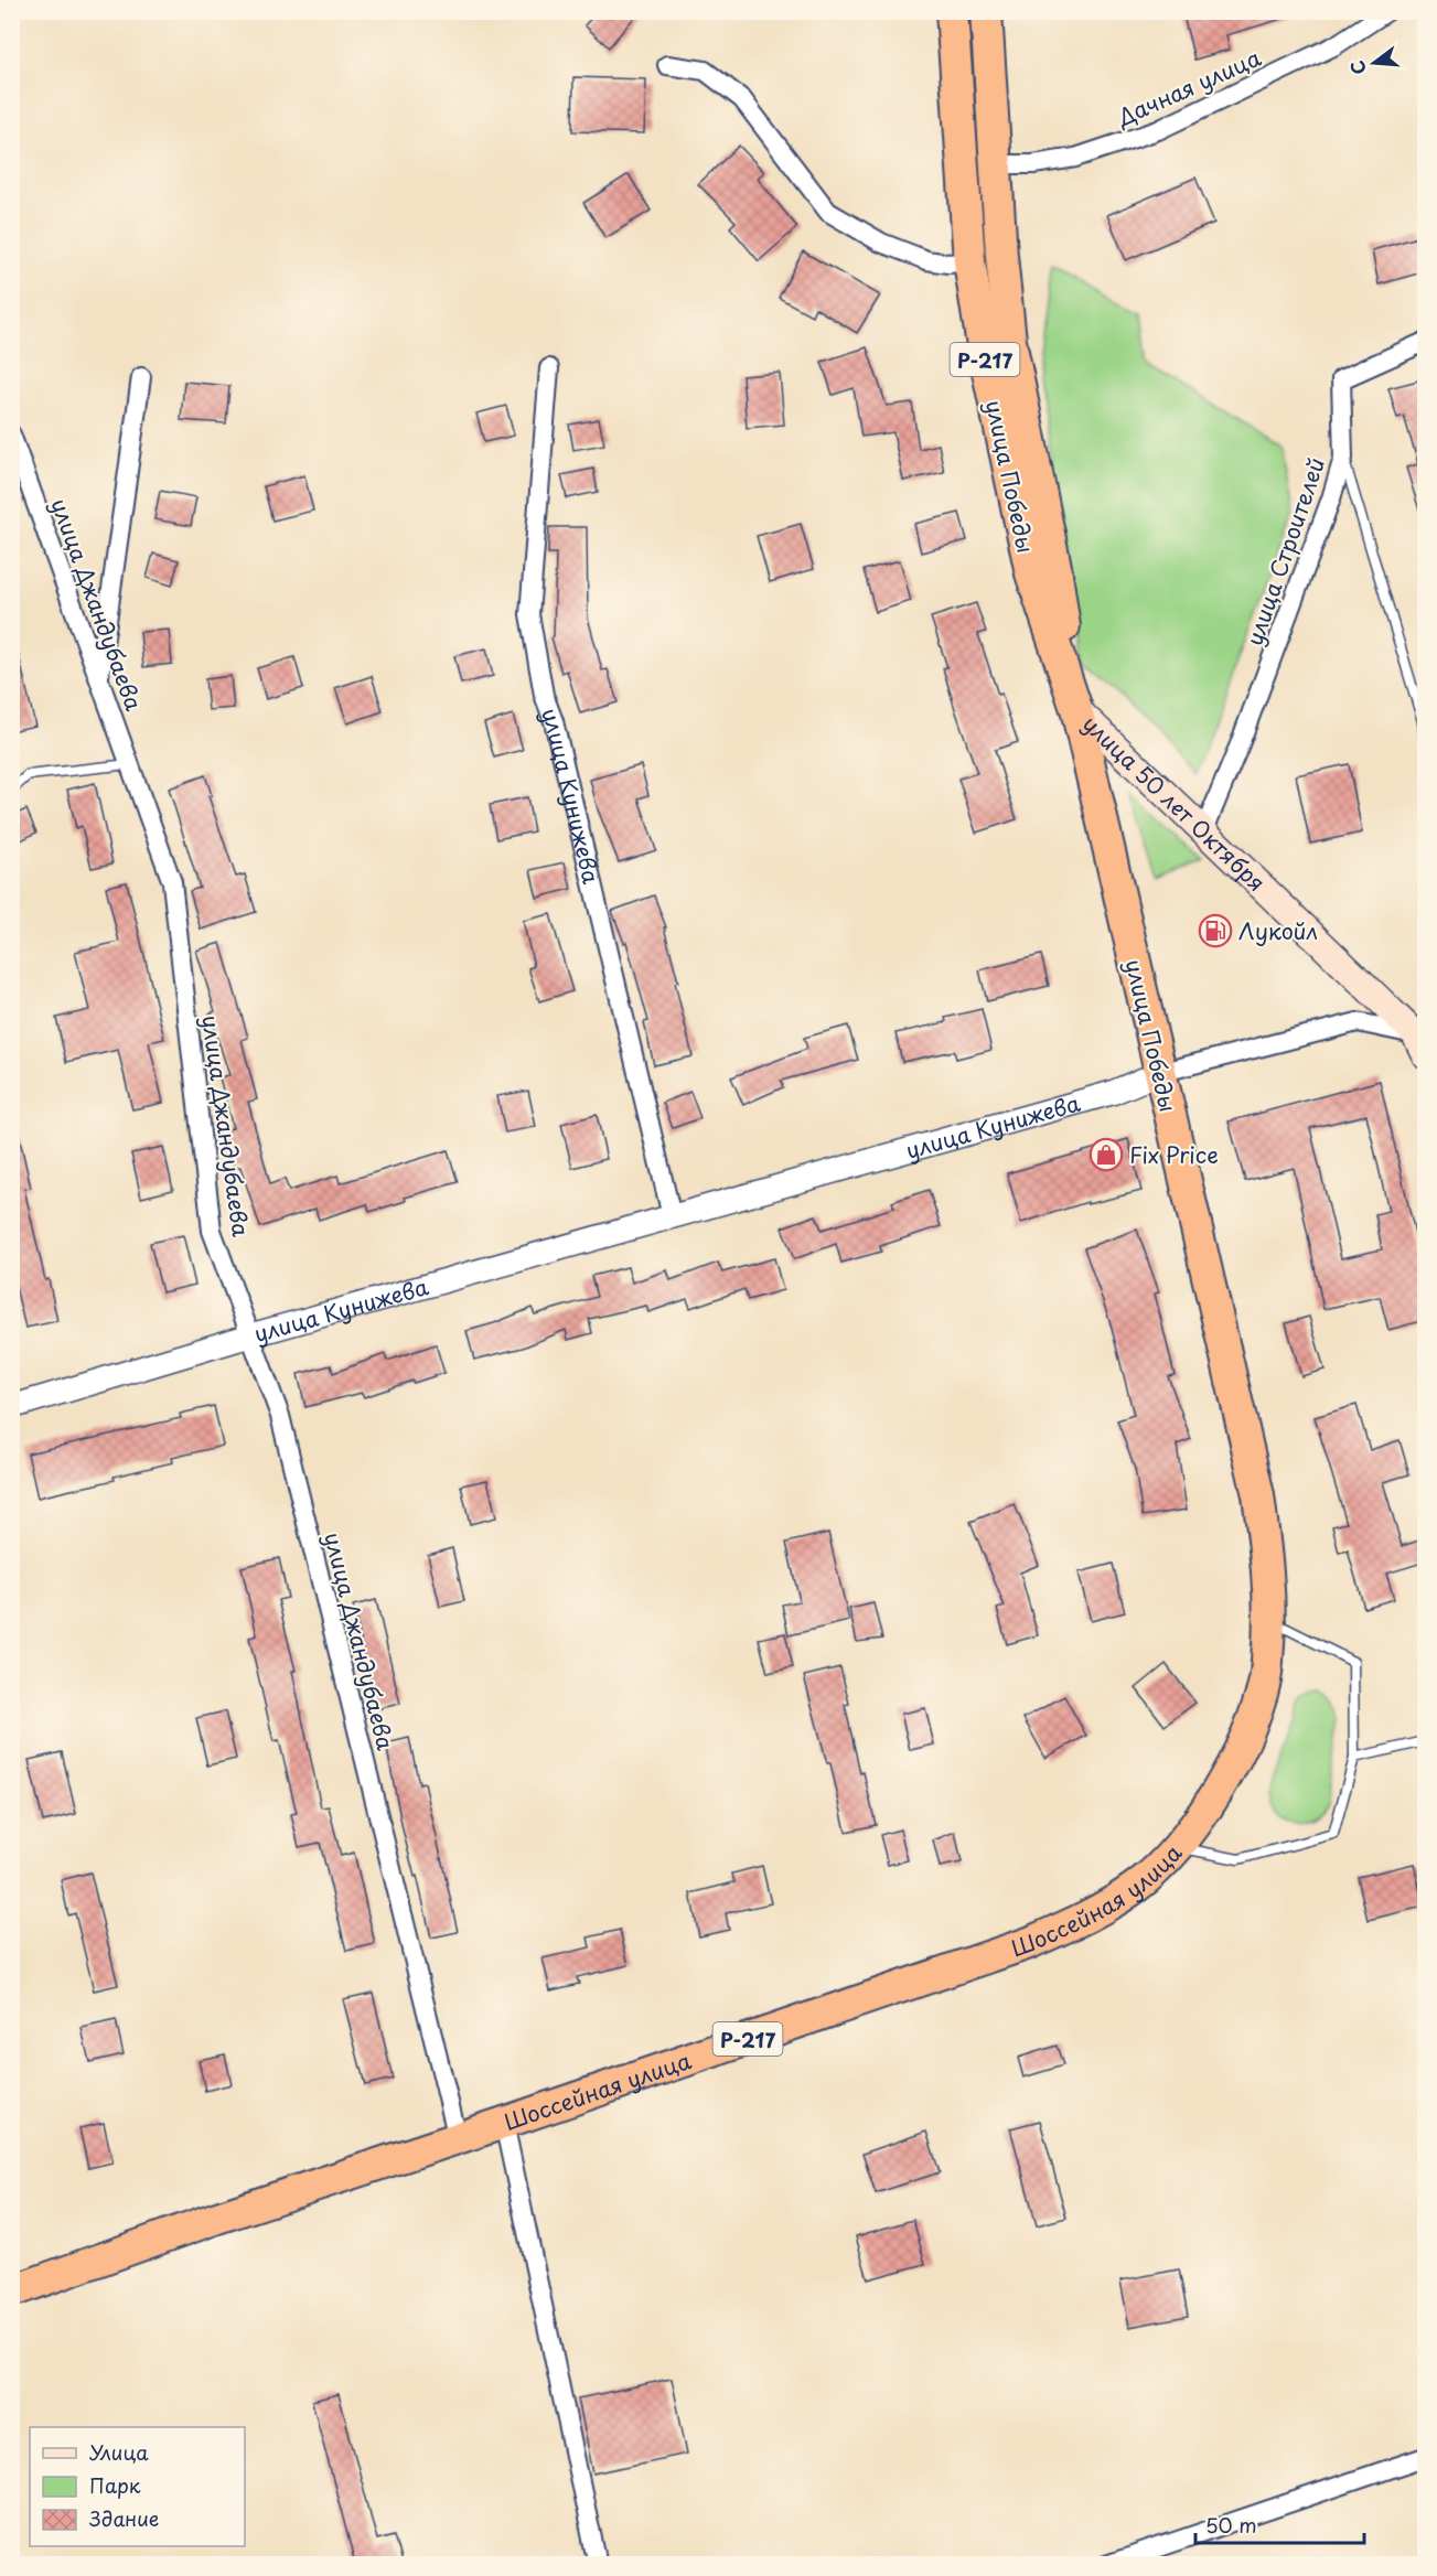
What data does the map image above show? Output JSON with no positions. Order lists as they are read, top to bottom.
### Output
{
  "streets": {
    "highway": ["Р-217", "улица Победы", "Шоссейная улица"],
    "main road": ["улица 50 лет Октября"],
    "street": [
      "Дачная улица",
      "улица Строителей",
      "улица Джандубаева",
      "улица Кунижева"
    ]
  },
  "crossings": [
    ["Дачная улица", "улица Победы"],
    ["улица Победы", "улица Кунижева"],
    ["улица Победы", "улица 50 лет Октября"],
    ["улица Победы", "Шоссейная улица"],
    ["улица Строителей", "улица 50 лет Октября"],
    ["улица Джандубаева", "улица Кунижева"],
    ["улица Джандубаева", "Шоссейная улица"]
  ],
  "places": {
    "fuel station": ["Лукойл"],
    "shop": ["Fix Price"]
  },
  "legend": ["Улица", "Парк", "Здание"],
  "scale_bar": "50 m",
  "north": "left"
}
